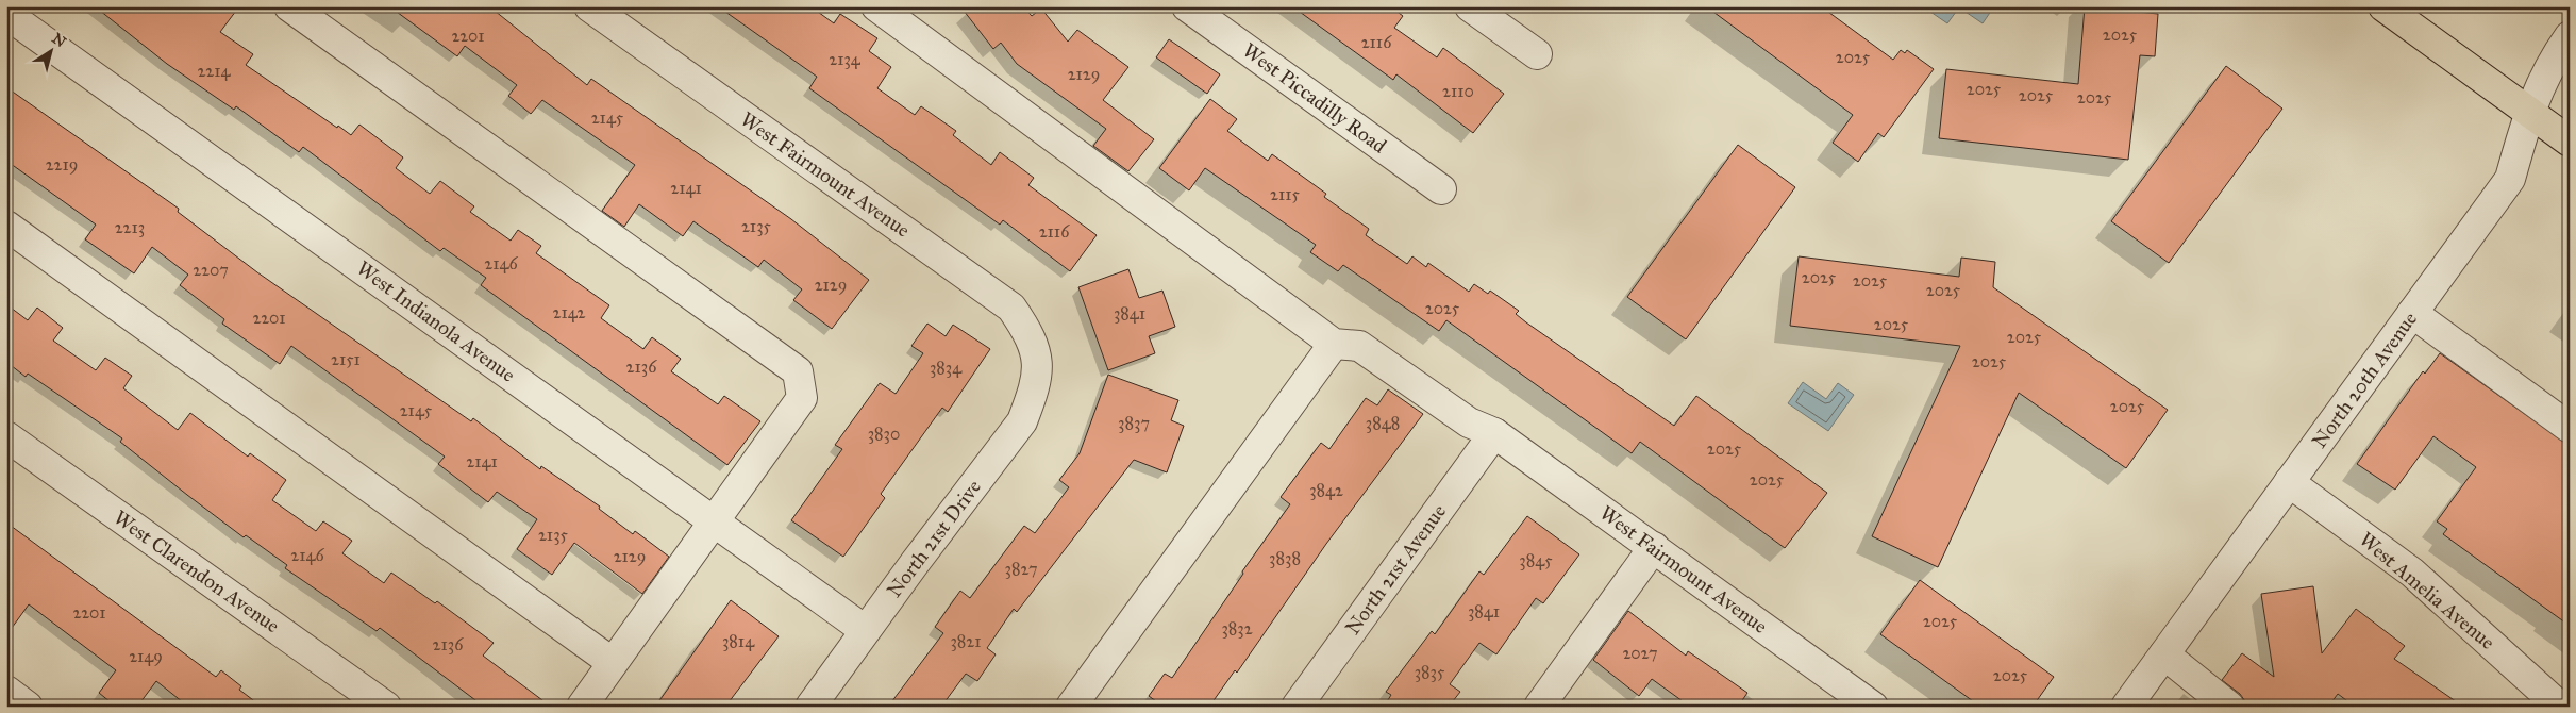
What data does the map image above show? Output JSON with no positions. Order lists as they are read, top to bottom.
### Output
{
  "streets": {
    "street": [
      "West Piccadilly Road",
      "West Fairmount Avenue",
      "West Indianola Avenue",
      "North 20th Avenue",
      "North 21st Drive",
      "North 21st Avenue",
      "West Clarendon Avenue",
      "West Amelia Avenue"
    ]
  },
  "crossings": [
    ["West Fairmount Avenue", "North 21st Drive"],
    ["West Fairmount Avenue", "North 21st Avenue"],
    ["West Indianola Avenue", "North 21st Drive"],
    ["North 20th Avenue", "West Amelia Avenue"]
  ],
  "house_numbers": [
    "2025",
    "2201",
    "2116",
    "2025",
    "2134",
    "2214",
    "2129",
    "2025",
    "2110",
    "2025",
    "2025",
    "2145",
    "2219",
    "2141",
    "2115",
    "2135",
    "2213",
    "2116",
    "2146",
    "2207",
    "2025",
    "2025",
    "2129",
    "2025",
    "2025",
    "2142",
    "3841",
    "2201",
    "2025",
    "2025",
    "2151",
    "2025",
    "2136",
    "3834",
    "2025",
    "2145",
    "3837",
    "3848",
    "3830",
    "2025",
    "2141",
    "2025",
    "3842",
    "2135",
    "2146",
    "2129",
    "3838",
    "3845",
    "3827",
    "3841",
    "2201",
    "2025",
    "3832",
    "3814",
    "3821",
    "2136",
    "2027",
    "2149",
    "3835",
    "2025"
  ],
  "north": "top right"
}
